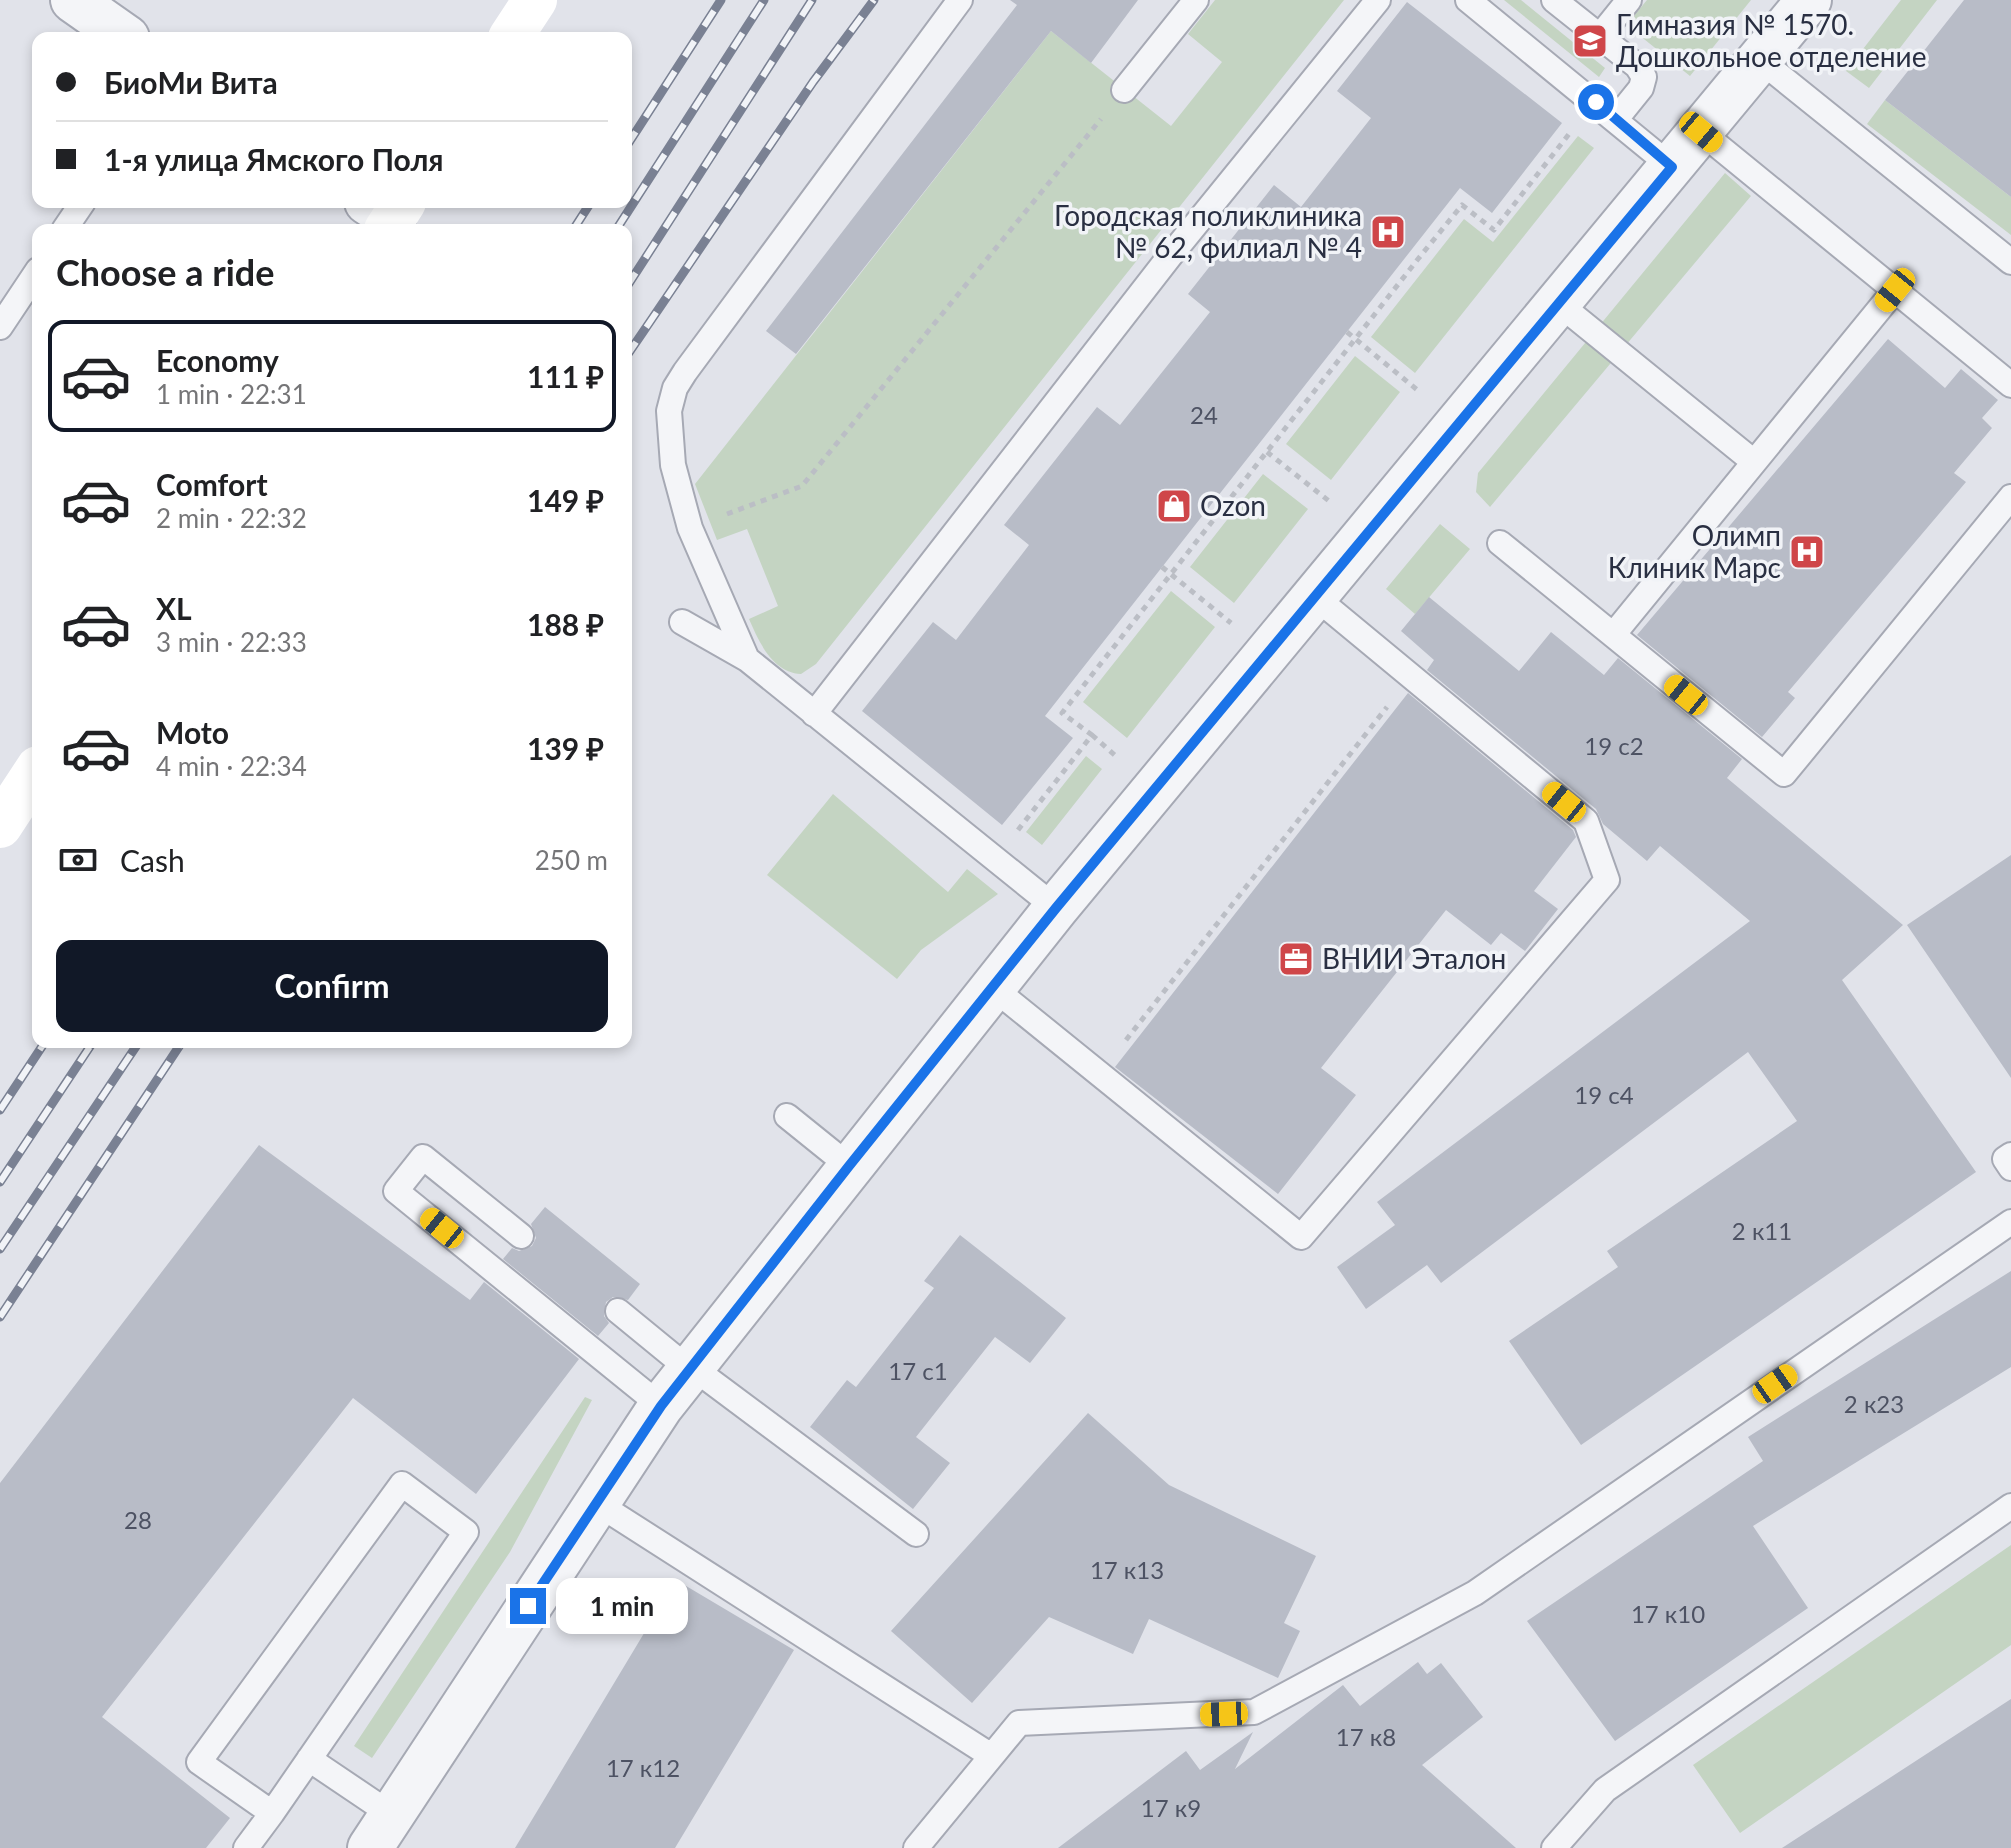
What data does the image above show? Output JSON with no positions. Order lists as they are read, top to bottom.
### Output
{
  "places": {
    "school or university": ["Гимназия № 1570. Дошкольное отделение"],
    "hospital": ["Городская поликлиника № 62, филиал № 4", "Олимп Клиник Марс"],
    "shop": ["Ozon"],
    "office": ["ВНИИ Эталон"]
  },
  "house_numbers": [
    "24",
    "19 с2",
    "19 c4",
    "2 к11",
    "17 c1",
    "2 к23",
    "28",
    "17 к13",
    "17 к10",
    "17 к8",
    "17 к12",
    "17 к9"
  ],
  "page": {
    "banner": ["БиоМи Вита", "1-я улица Ямского Поля"],
    "heading": "Choose a ride",
    "list": [
      {
        "name": "Economy",
        "note": "1 min · 22:31",
        "value": "111 ₽"
      },
      {
        "name": "Comfort",
        "note": "2 min · 22:32",
        "value": "149 ₽"
      },
      {
        "name": "XL",
        "note": "3 min · 22:33",
        "value": "188 ₽"
      },
      {
        "name": "Moto",
        "note": "4 min · 22:34",
        "value": "139 ₽"
      }
    ],
    "pay": ["Cash", "250 m"],
    "buttons": "Confirm",
    "bubble": "1 min"
  }
}
